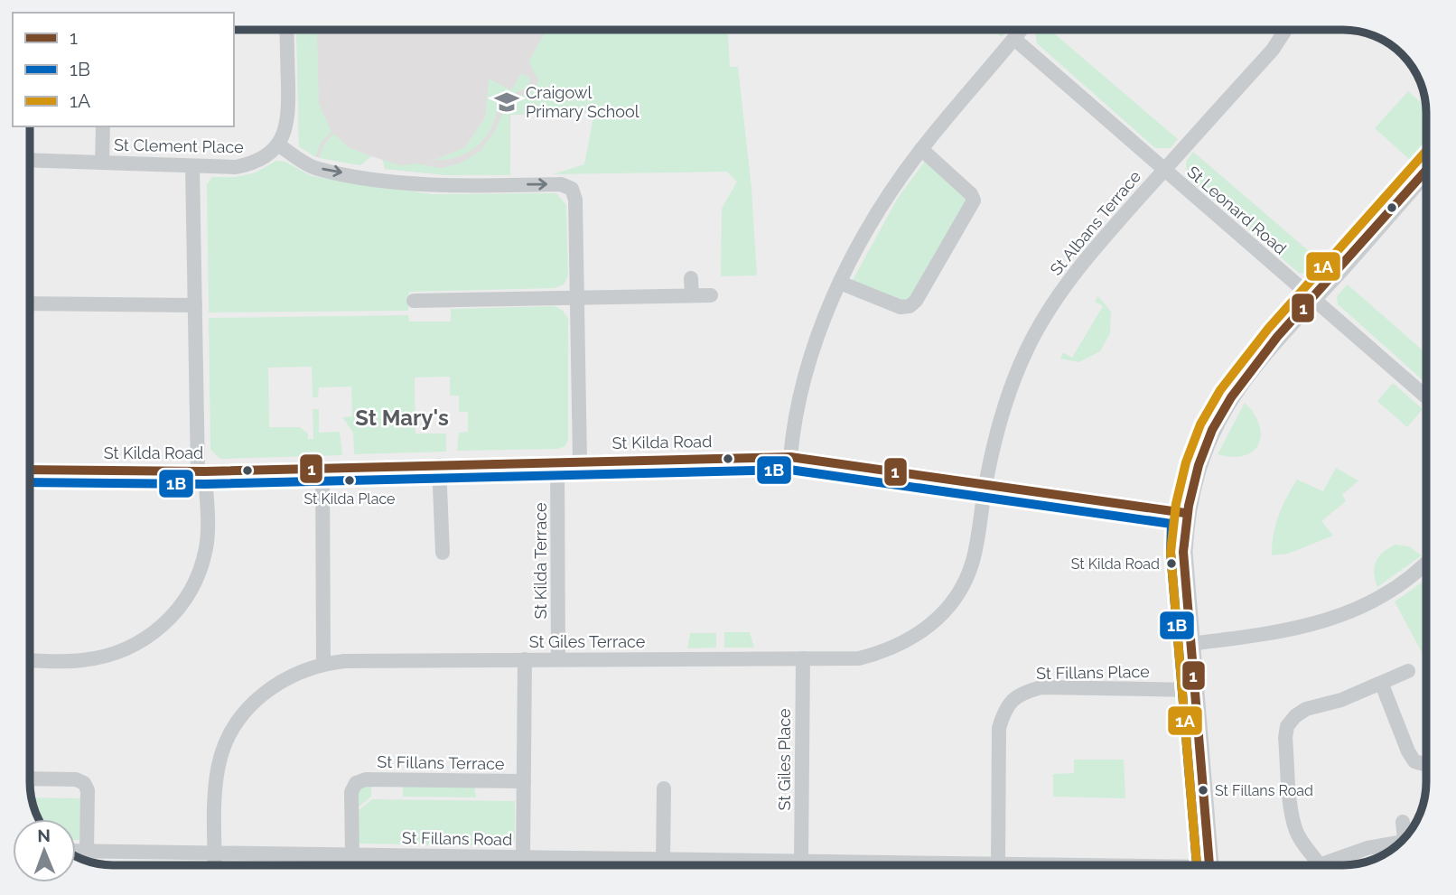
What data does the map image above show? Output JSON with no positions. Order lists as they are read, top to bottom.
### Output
{
  "streets": {
    "street": [
      "St Clement Place",
      "St Leonard Road",
      "St Albans Terrace",
      "St Kilda Road",
      "St Kilda Terrace",
      "St Giles Terrace",
      "St Fillans Place",
      "St Giles Place",
      "St Fillans Terrace",
      "St Fillans Road"
    ]
  },
  "crossings": [
    ["St Leonard Road", "St Albans Terrace"],
    ["St Albans Terrace", "St Kilda Road"],
    ["St Albans Terrace", "St Giles Terrace"],
    ["St Kilda Road", "St Kilda Terrace"],
    ["St Kilda Road", "St Giles Terrace"],
    ["St Kilda Terrace", "St Giles Terrace"],
    ["St Giles Terrace", "St Giles Place"],
    ["St Giles Terrace", "St Fillans Terrace"],
    ["St Giles Terrace", "St Fillans Road"],
    ["St Fillans Place", "St Fillans Road"],
    ["St Giles Place", "St Fillans Road"],
    ["St Fillans Terrace", "St Fillans Road"]
  ],
  "districts": ["St Mary's"],
  "places": {
    "school or university": ["Craigowl Primary School"],
    "other": ["St Kilda Place", "St Kilda Road", "St Fillans Road"]
  },
  "lines": ["transit line 1A", "transit line 1", "transit line 1B"],
  "legend": ["1", "1B", "1A"],
  "north": "top"
}
